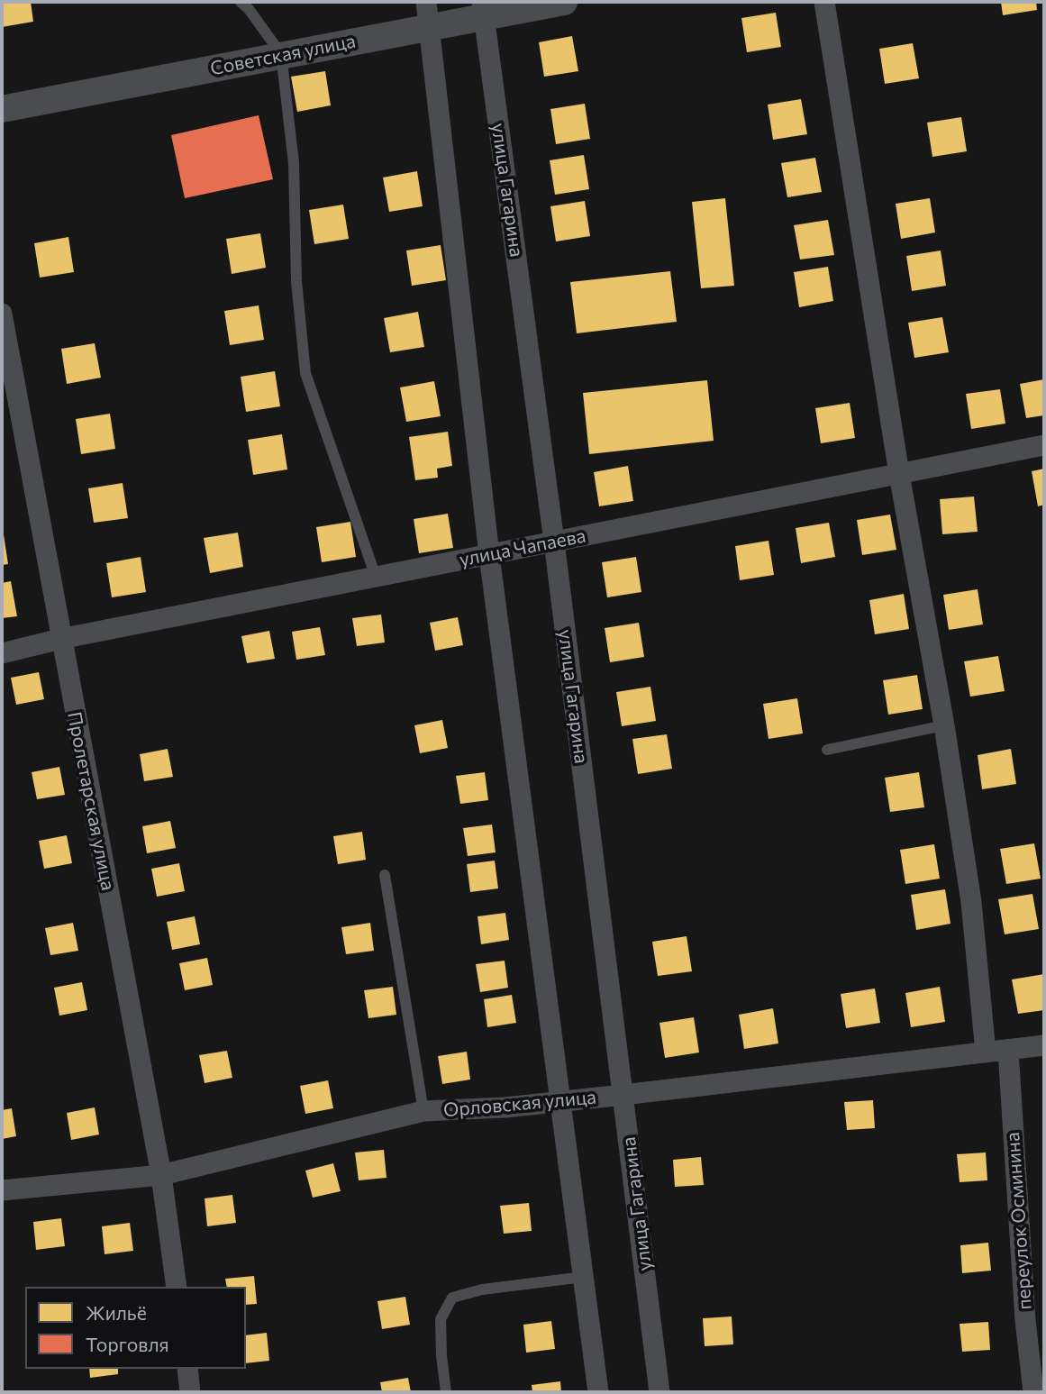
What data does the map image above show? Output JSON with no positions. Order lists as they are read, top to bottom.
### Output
{
  "streets": {
    "street": [
      "Советская улица",
      "улица Гагарина",
      "улица Чапаева",
      "Пролетарская улица",
      "Орловская улица",
      "переулок Осминина"
    ]
  },
  "crossings": [
    ["Советская улица", "улица Гагарина"],
    ["улица Гагарина", "улица Чапаева"],
    ["улица Гагарина", "Орловская улица"],
    ["улица Чапаева", "Пролетарская улица"],
    ["Пролетарская улица", "Орловская улица"],
    ["Орловская улица", "переулок Осминина"]
  ],
  "legend": ["Жильё", "Торговля"]
}
